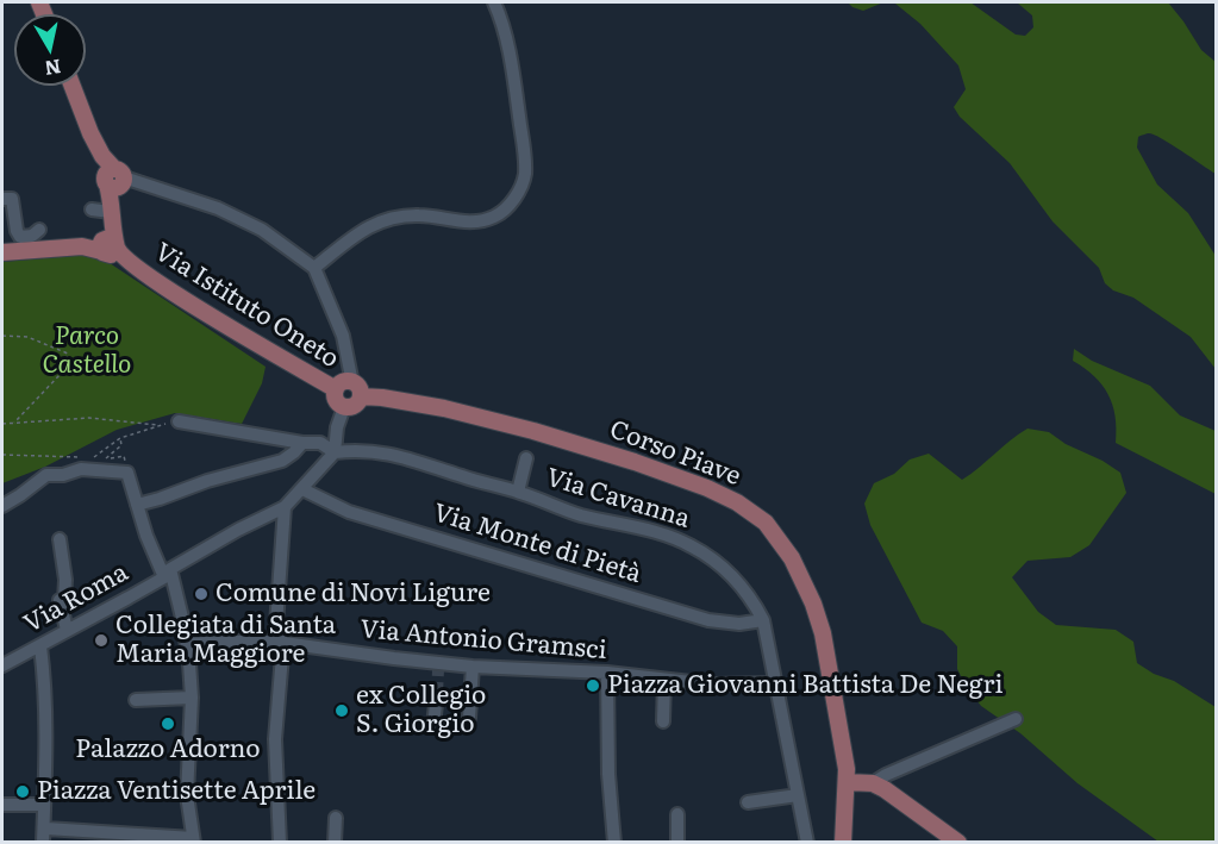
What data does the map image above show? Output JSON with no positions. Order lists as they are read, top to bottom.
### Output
{
  "streets": {
    "main road": ["Via Istituto Oneto", "Corso Piave"],
    "street": [
      "Via Cavanna",
      "Via Monte di Pietà",
      "Via Roma",
      "Via Antonio Gramsci"
    ]
  },
  "crossings": [
    ["Via Istituto Oneto", "Corso Piave"],
    ["Via Cavanna", "Via Monte di Pietà"],
    ["Via Cavanna", "Via Roma"],
    ["Via Cavanna", "Via Antonio Gramsci"],
    ["Via Monte di Pietà", "Via Roma"]
  ],
  "parks": ["Parco Castello"],
  "places": [
    "Comune di Novi Ligure",
    "Collegiata di Santa Maria Maggiore",
    "Piazza Giovanni Battista De Negri",
    "ex Collegio S. Giorgio",
    "Palazzo Adorno",
    "Piazza Ventisette Aprile"
  ],
  "north": "bottom"
}
